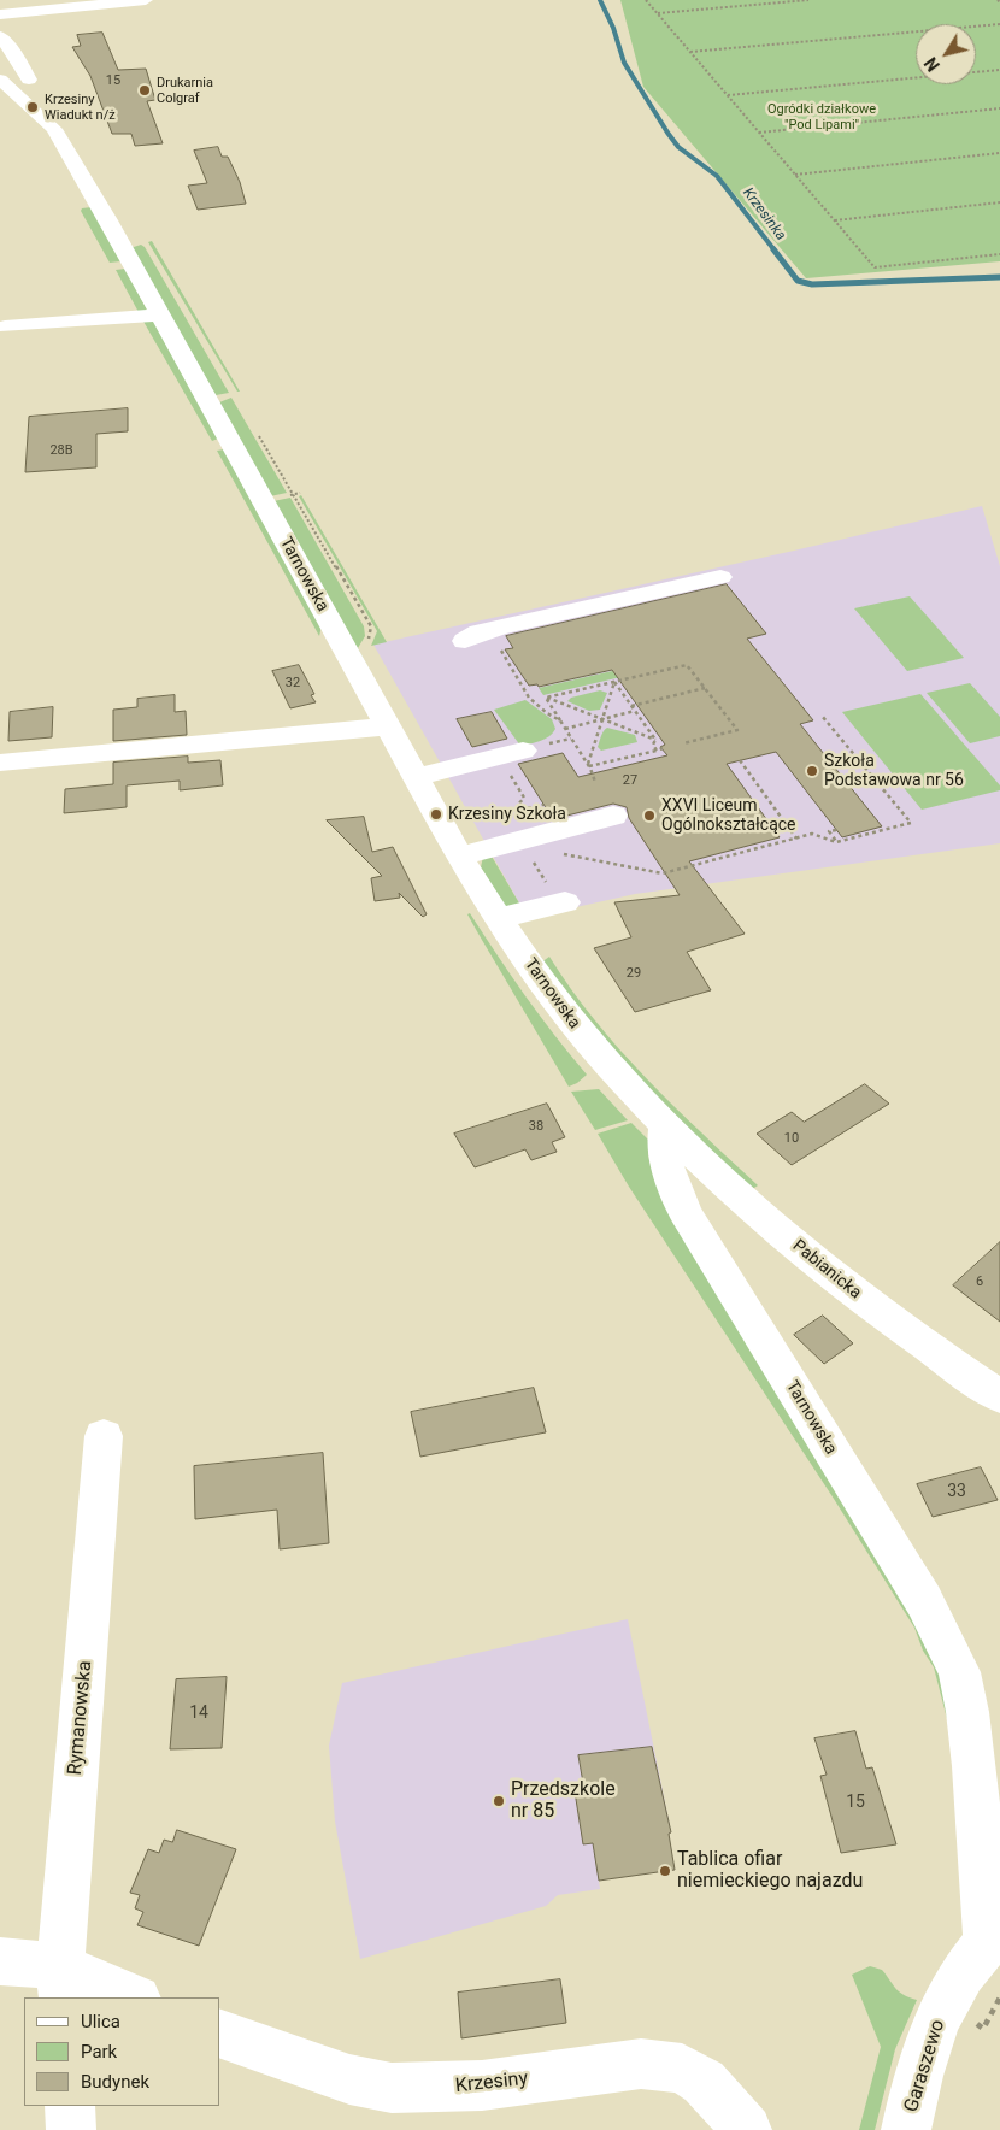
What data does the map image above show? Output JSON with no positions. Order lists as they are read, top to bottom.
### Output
{
  "streets": {
    "street": [
      "Tarnowska",
      "Pabianicka",
      "Rymanowska",
      "Garaszewo",
      "Krzesiny"
    ]
  },
  "crossings": [
    ["Tarnowska", "Pabianicka"],
    ["Tarnowska", "Garaszewo"]
  ],
  "water": ["Krzesinka"],
  "parks": ["Ogródki działkowe \"Pod Lipami\""],
  "places": [
    "Drukarnia Colgraf",
    "Krzesiny Wiadukt n/ż",
    "Szkoła Podstawowa nr 56",
    "Krzesiny Szkoła",
    "XXVI Liceum Ogólnokształcące",
    "Przedszkole nr 85",
    "Tablica ofiar niemieckiego najazdu"
  ],
  "house_numbers": [
    "15",
    "28B",
    "32",
    "27",
    "29",
    "38",
    "10",
    "6",
    "33",
    "14",
    "15"
  ],
  "legend": ["Ulica", "Park", "Budynek"],
  "north": "bottom left"
}
